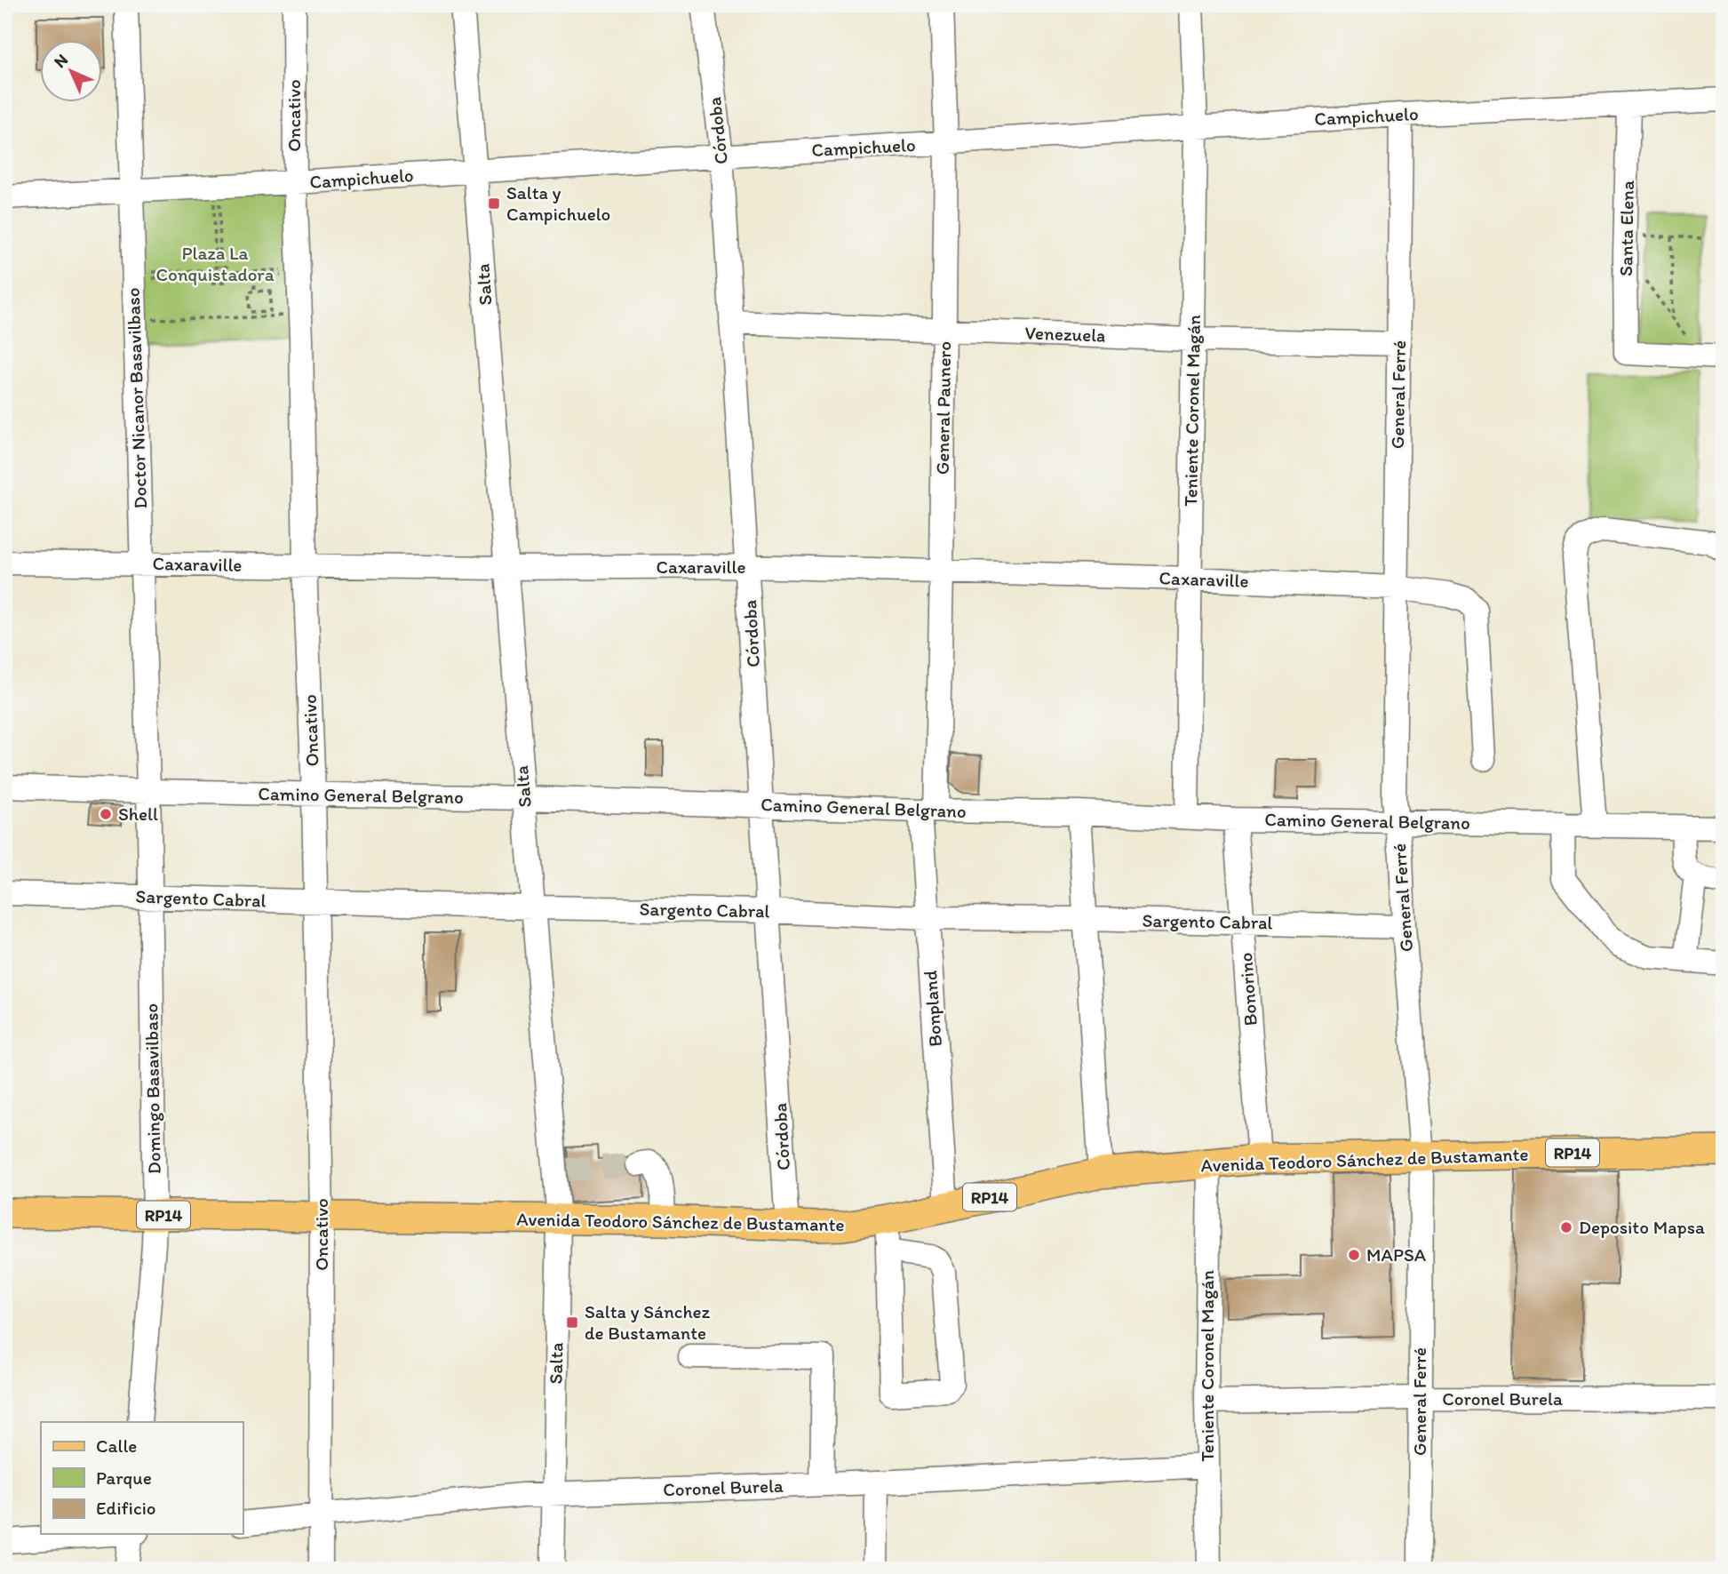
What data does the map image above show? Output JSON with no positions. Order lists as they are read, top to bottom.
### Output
{
  "streets": {
    "main road": ["RP14", "Avenida Teodoro Sánchez de Bustamante"],
    "street": [
      "Oncativo",
      "Campichuelo",
      "Córdoba",
      "Santa Elena",
      "Salta",
      "Venezuela",
      "General Ferré",
      "Doctor Nicanor Basavilbaso",
      "General Paunero",
      "Teniente Coronel Magán",
      "Caxaraville",
      "Camino General Belgrano",
      "Sargento Cabral",
      "Bonorino",
      "Bonpland",
      "Domingo Basavilbaso",
      "Coronel Burela"
    ]
  },
  "crossings": [
    ["Oncativo", "Campichuelo"],
    ["Oncativo", "Caxaraville"],
    ["Oncativo", "Camino General Belgrano"],
    ["Oncativo", "Sargento Cabral"],
    ["Oncativo", "Avenida Teodoro Sánchez de Bustamante"],
    ["Oncativo", "Coronel Burela"],
    ["Campichuelo", "Córdoba"],
    ["Campichuelo", "Santa Elena"],
    ["Campichuelo", "Salta"],
    ["Campichuelo", "General Ferré"],
    ["Campichuelo", "Doctor Nicanor Basavilbaso"],
    ["Campichuelo", "General Paunero"],
    ["Campichuelo", "Teniente Coronel Magán"],
    ["Córdoba", "Venezuela"],
    ["Córdoba", "Caxaraville"],
    ["Córdoba", "Camino General Belgrano"],
    ["Córdoba", "Sargento Cabral"],
    ["Córdoba", "Avenida Teodoro Sánchez de Bustamante"],
    ["Salta", "Caxaraville"],
    ["Salta", "Camino General Belgrano"],
    ["Salta", "Sargento Cabral"],
    ["Salta", "Avenida Teodoro Sánchez de Bustamante"],
    ["Salta", "Coronel Burela"],
    ["Venezuela", "General Ferré"],
    ["Venezuela", "General Paunero"],
    ["Venezuela", "Teniente Coronel Magán"],
    ["General Ferré", "Caxaraville"],
    ["General Ferré", "Camino General Belgrano"],
    ["General Ferré", "Sargento Cabral"],
    ["General Ferré", "Avenida Teodoro Sánchez de Bustamante"],
    ["General Ferré", "Coronel Burela"],
    ["Doctor Nicanor Basavilbaso", "Caxaraville"],
    ["Doctor Nicanor Basavilbaso", "Camino General Belgrano"],
    ["Doctor Nicanor Basavilbaso", "Domingo Basavilbaso"],
    ["General Paunero", "Caxaraville"],
    ["General Paunero", "Camino General Belgrano"],
    ["General Paunero", "Bonpland"],
    ["Teniente Coronel Magán", "Caxaraville"],
    ["Teniente Coronel Magán", "Camino General Belgrano"],
    ["Teniente Coronel Magán", "Avenida Teodoro Sánchez de Bustamante"],
    ["Teniente Coronel Magán", "Coronel Burela"],
    ["Camino General Belgrano", "Bonorino"],
    ["Camino General Belgrano", "Bonpland"],
    ["Camino General Belgrano", "Domingo Basavilbaso"],
    ["Sargento Cabral", "Bonorino"],
    ["Sargento Cabral", "Bonpland"],
    ["Sargento Cabral", "Domingo Basavilbaso"],
    ["Bonorino", "Avenida Teodoro Sánchez de Bustamante"],
    ["Bonpland", "Avenida Teodoro Sánchez de Bustamante"],
    ["Domingo Basavilbaso", "Avenida Teodoro Sánchez de Bustamante"]
  ],
  "parks": ["Plaza La Conquistadora"],
  "places": {
    "transit": ["Salta y Campichuelo", "Salta y Sánchez de Bustamante"],
    "other": ["Shell", "Deposito Mapsa", "MAPSA"]
  },
  "legend": ["Calle", "Parque", "Edificio"],
  "north": "top left"
}
